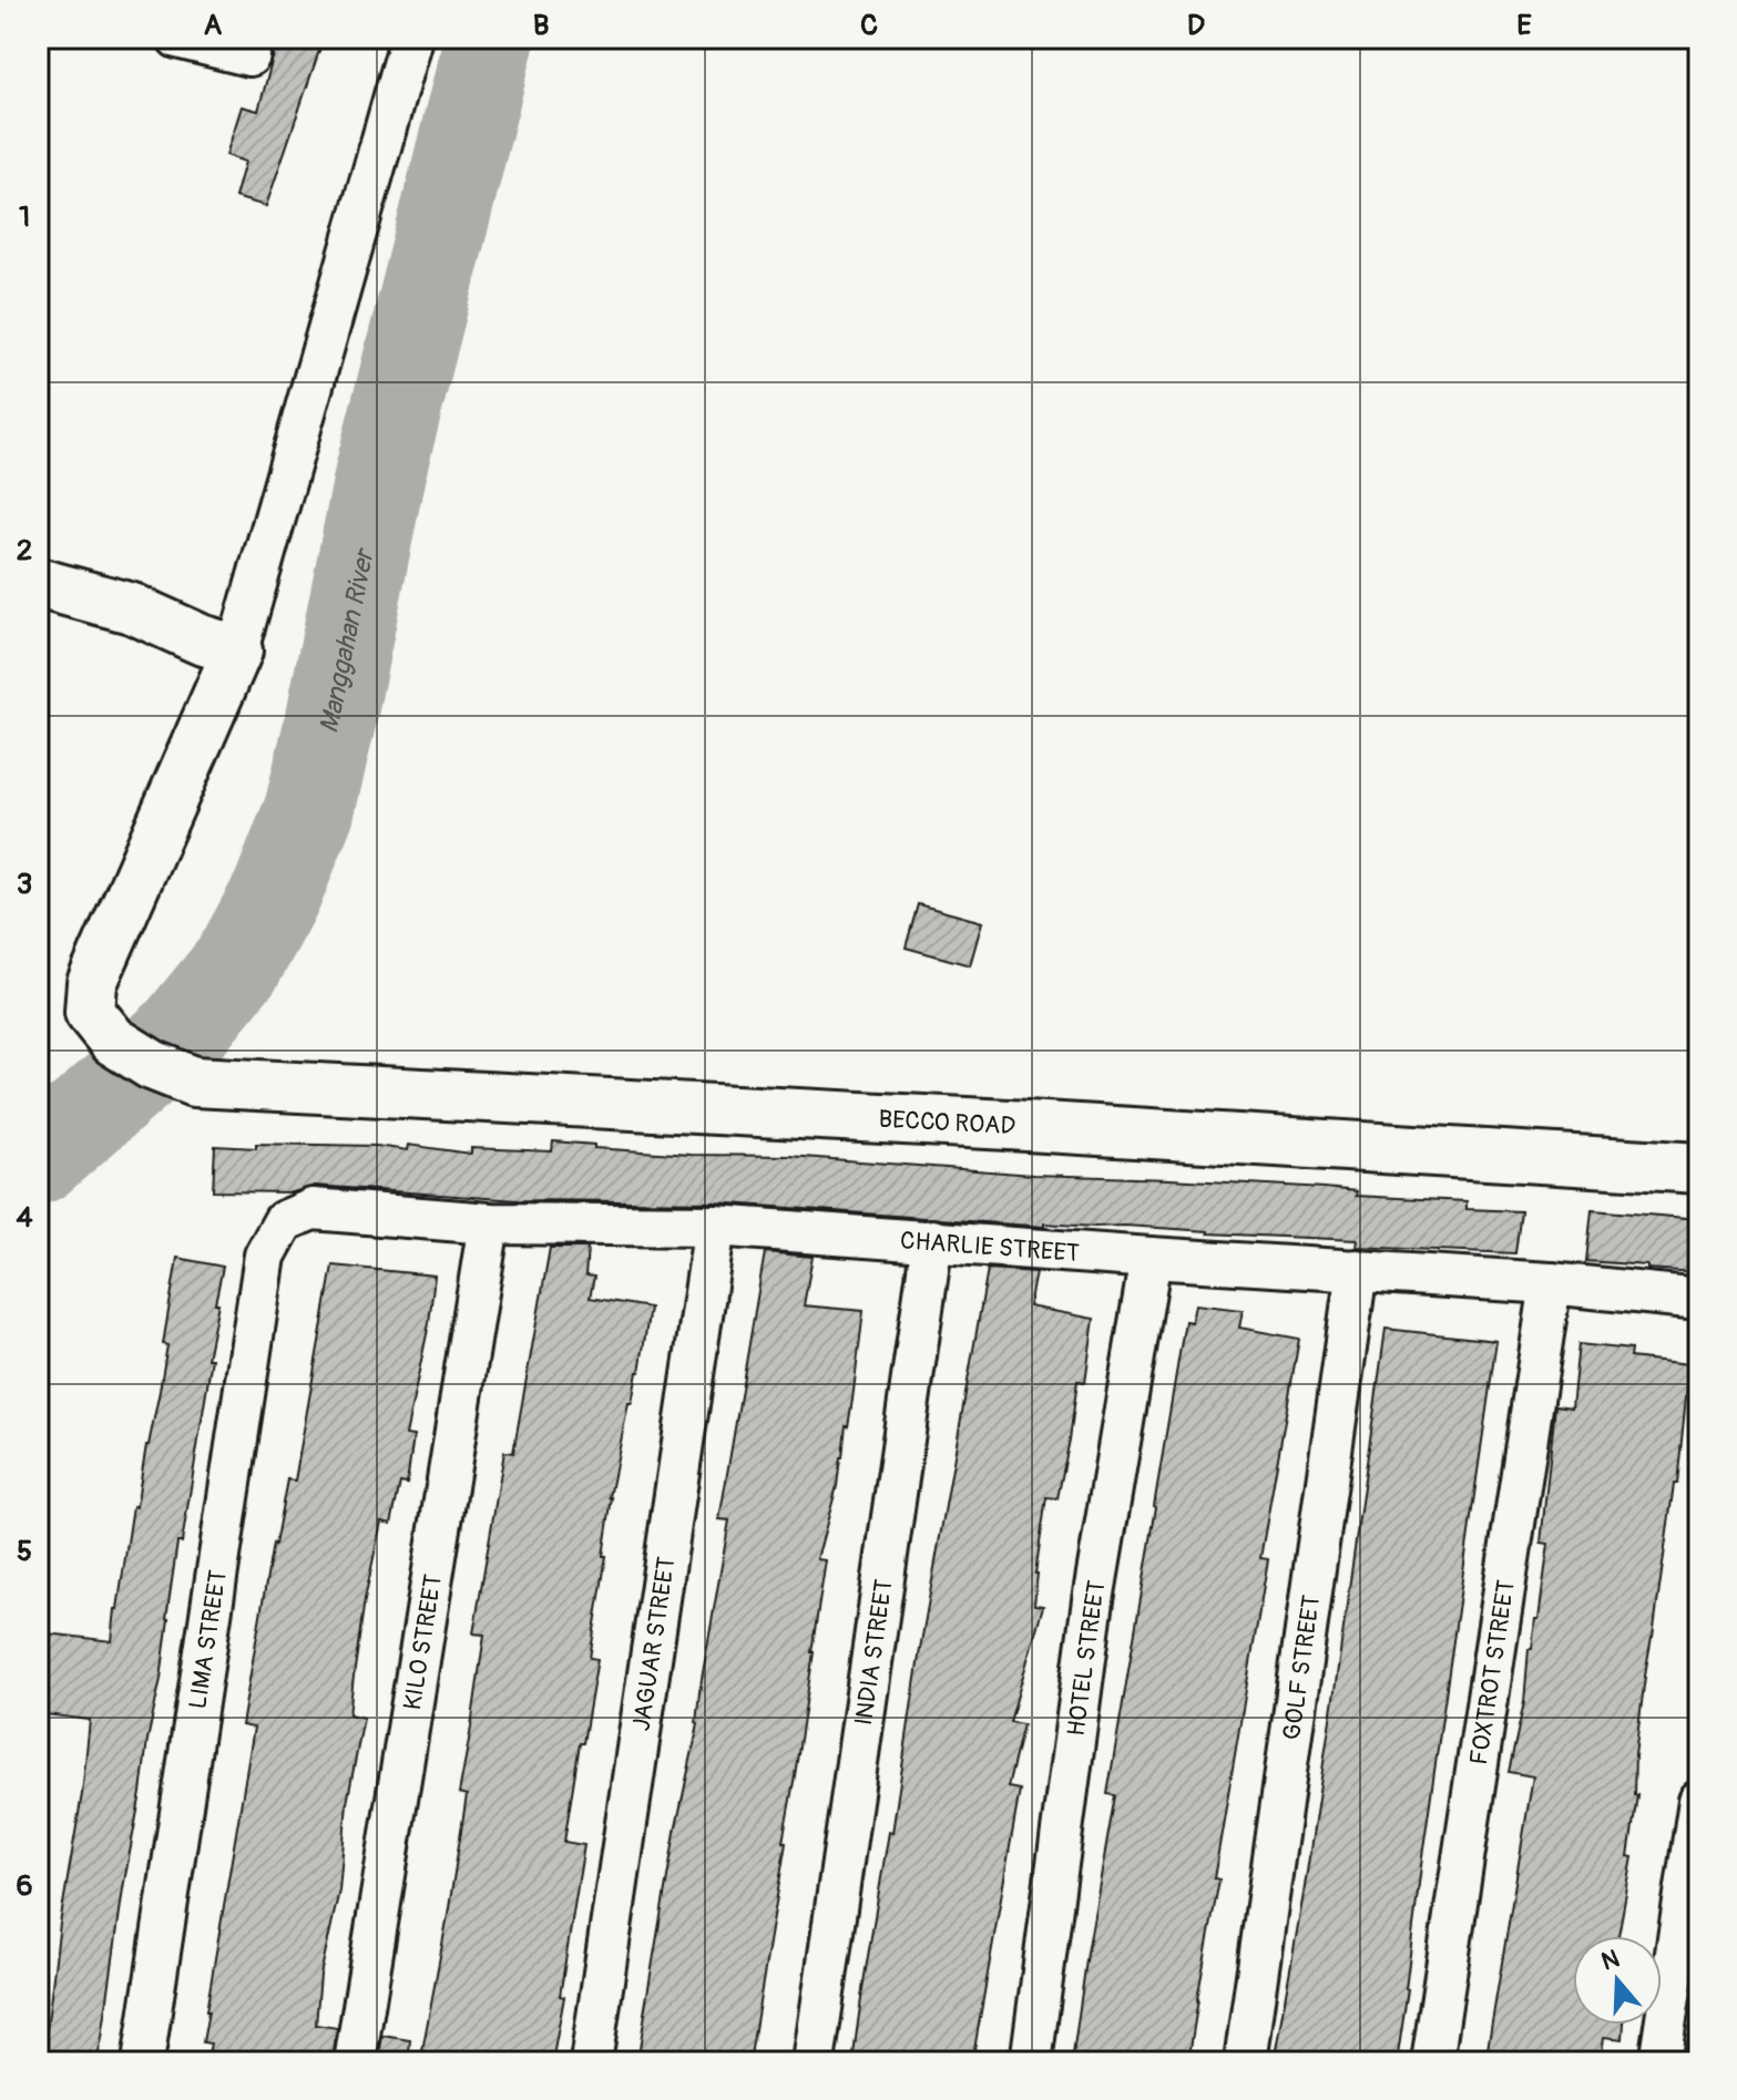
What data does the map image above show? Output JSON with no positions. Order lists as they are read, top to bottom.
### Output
{
  "streets": {
    "street": [
      "BECCO ROAD",
      "CHARLIE STREET",
      "LIMA STREET",
      "KILO STREET",
      "JAGUAR STREET",
      "INDIA STREET",
      "HOTEL STREET",
      "GOLF STREET",
      "FOXTROT STREET"
    ]
  },
  "crossings": [
    ["CHARLIE STREET", "LIMA STREET"],
    ["CHARLIE STREET", "KILO STREET"],
    ["CHARLIE STREET", "JAGUAR STREET"],
    ["CHARLIE STREET", "INDIA STREET"],
    ["CHARLIE STREET", "HOTEL STREET"],
    ["CHARLIE STREET", "GOLF STREET"],
    ["CHARLIE STREET", "FOXTROT STREET"]
  ],
  "water": ["Manggahan River"],
  "north": "top",
  "grid": {
    "columns": [
      "A",
      "B",
      "C",
      "D",
      "E"
    ],
    "rows": [
      "1",
      "2",
      "3",
      "4",
      "5",
      "6"
    ]
  }
}
